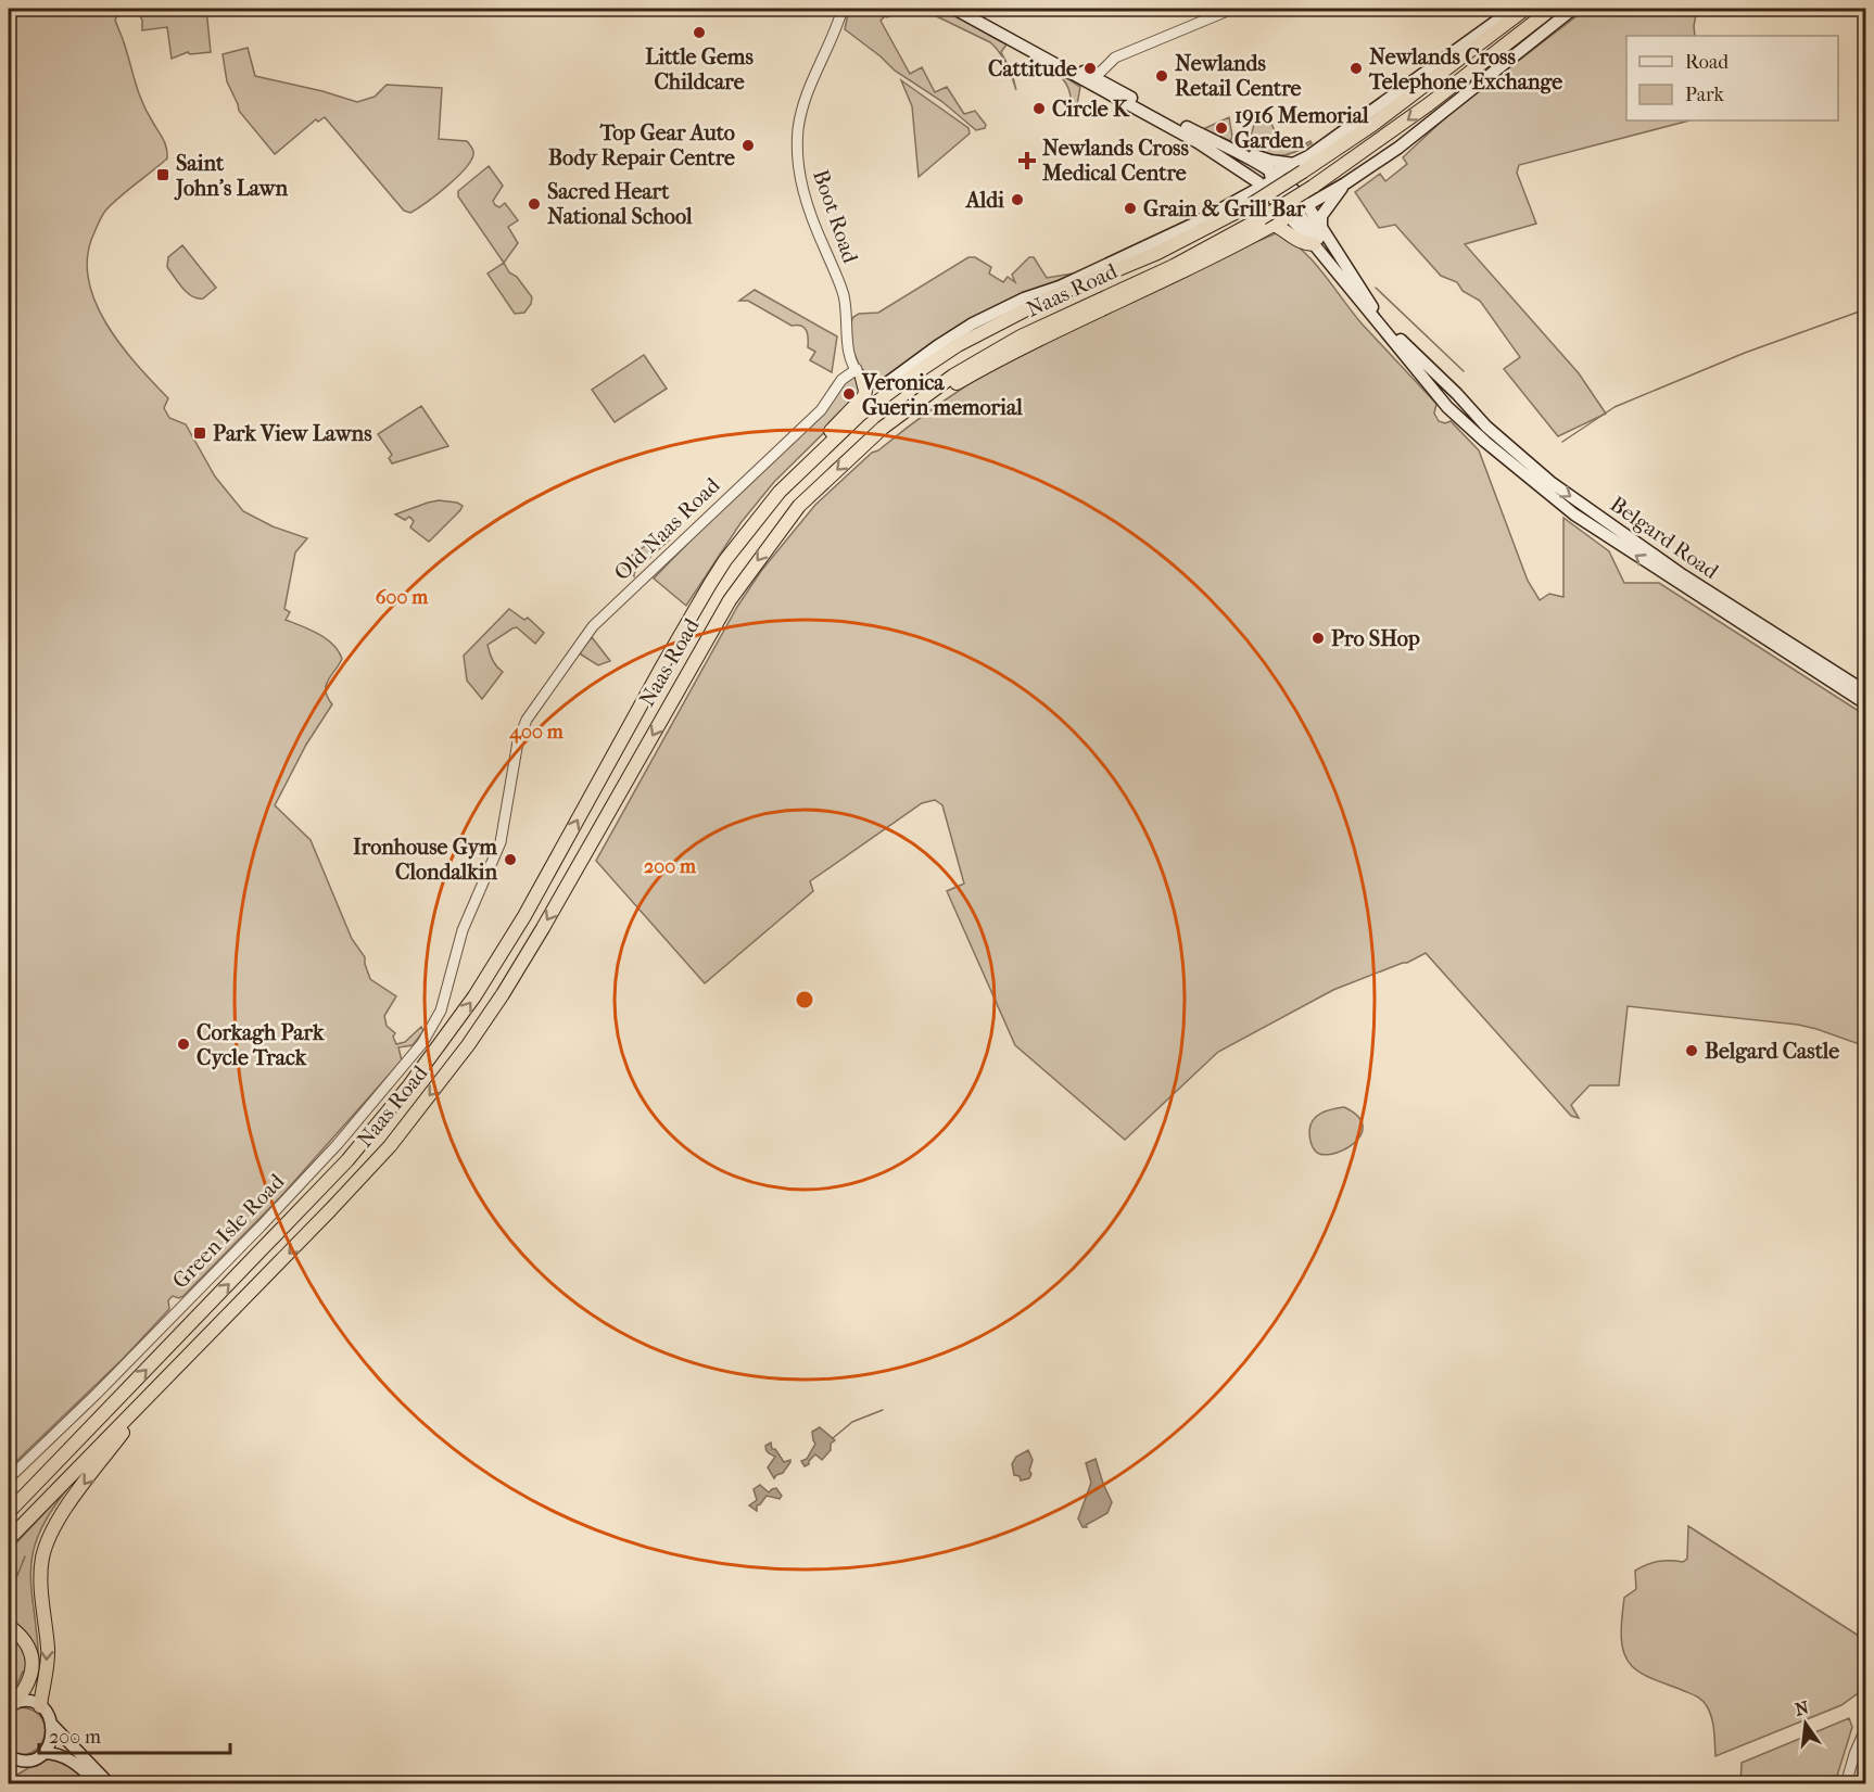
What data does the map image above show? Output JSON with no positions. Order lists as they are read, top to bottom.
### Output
{
  "streets": {
    "highway": ["Naas Road"],
    "main road": ["Belgard Road"],
    "street": ["Boot Road", "Old Naas Road", "Green Isle Road"]
  },
  "crossings": [
    ["Boot Road", "Old Naas Road"],
    ["Naas Road", "Belgard Road"],
    ["Old Naas Road", "Green Isle Road"]
  ],
  "places": {
    "other": [
      "Little Gems Childcare",
      "Cattitude",
      "Newlands Cross Telephone Exchange",
      "Newlands Retail Centre",
      "Circle K",
      "1916 Memorial Garden",
      "Top Gear Auto Body Repair Centre",
      "Aldi",
      "Sacred Heart National School",
      "Grain & Grill Bar",
      "Veronica Guerin memorial",
      "Pro SHop",
      "Ironhouse Gym Clondalkin",
      "Corkagh Park Cycle Track",
      "Belgard Castle"
    ],
    "health": ["Newlands Cross Medical Centre"],
    "transit": ["Saint John's Lawn", "Park View Lawns"]
  },
  "legend": ["Road", "Park"],
  "scale_bar": "200 m",
  "north": "top",
  "rings": ["600 m", "400 m", "200 m"]
}
